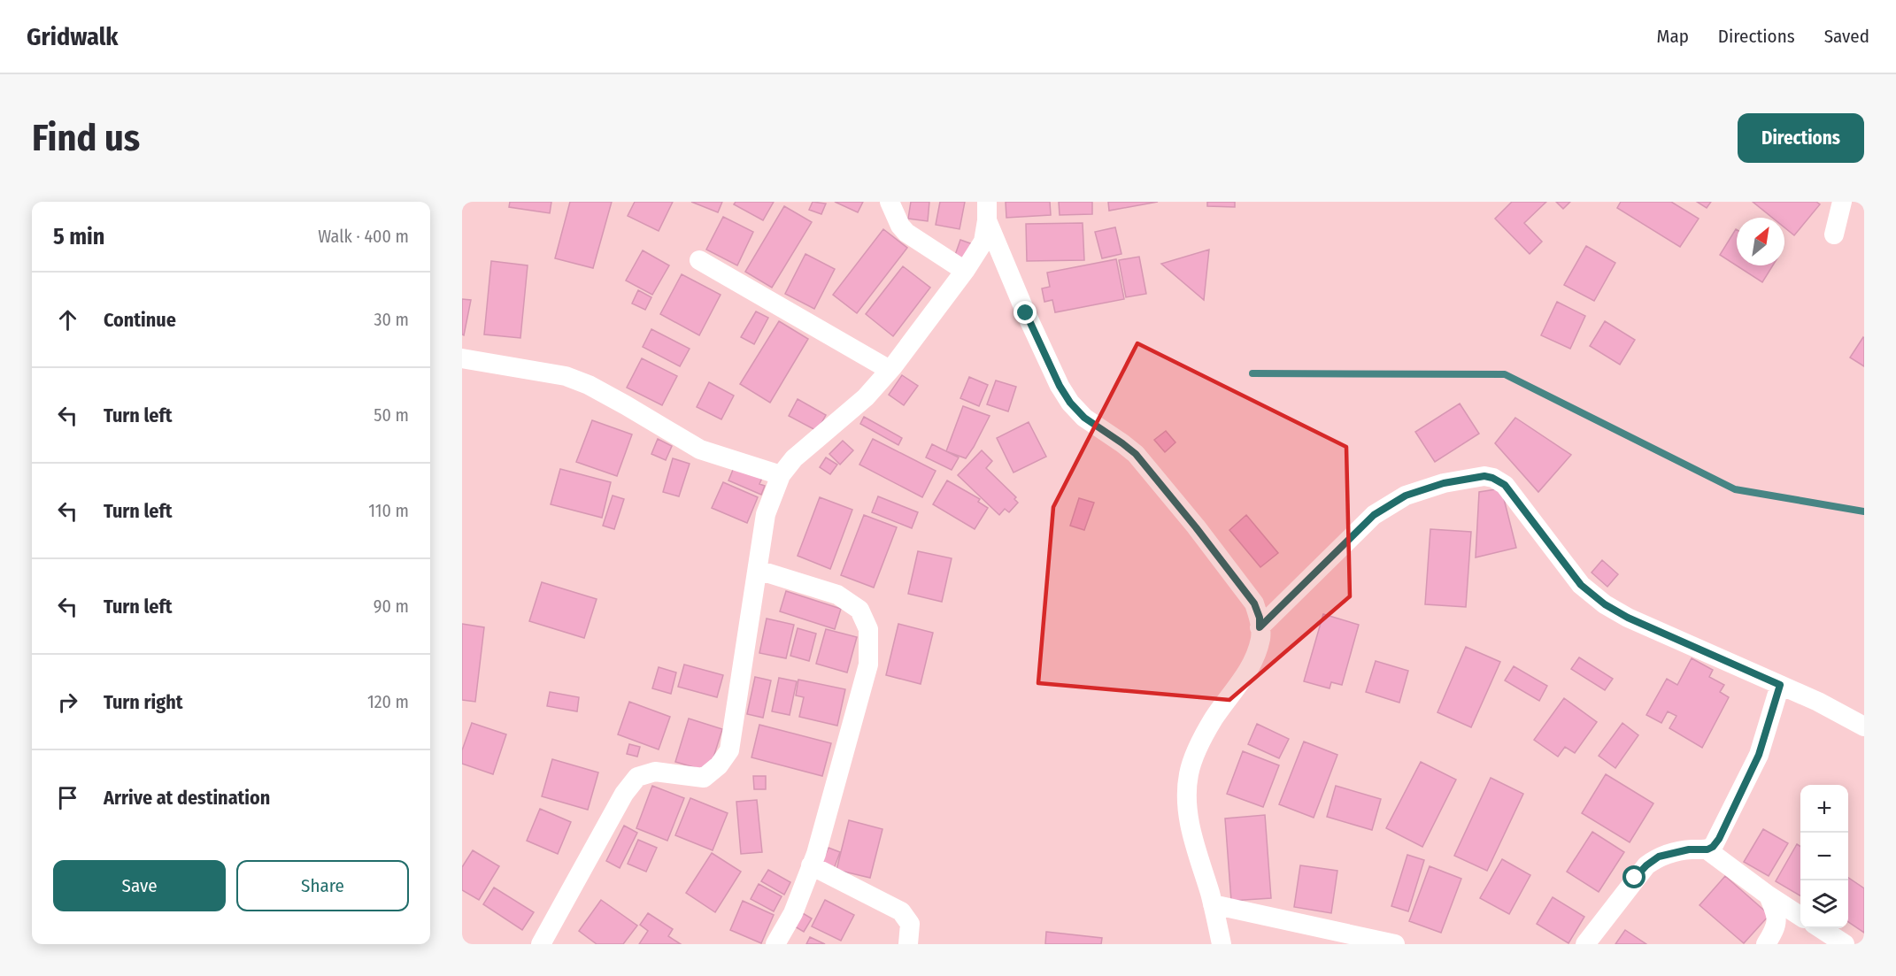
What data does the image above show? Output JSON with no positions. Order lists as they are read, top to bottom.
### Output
{
  "north": "top right",
  "page": {
    "header": "Gridwalk",
    "nav": ["Map", "Directions", "Saved"],
    "buttons": [
      "Directions",
      ["Save", "Share"]
    ],
    "title": "Find us",
    "heading": ["5 min", "Walk · 400 m"],
    "list": [
      ["Continue", "30 m"],
      ["Turn left", "50 m"],
      ["Turn left", "110 m"],
      ["Turn left", "90 m"],
      ["Turn right", "120 m"],
      "Arrive at destination"
    ],
    "map_buttons": ["+", "−"]
  }
}
